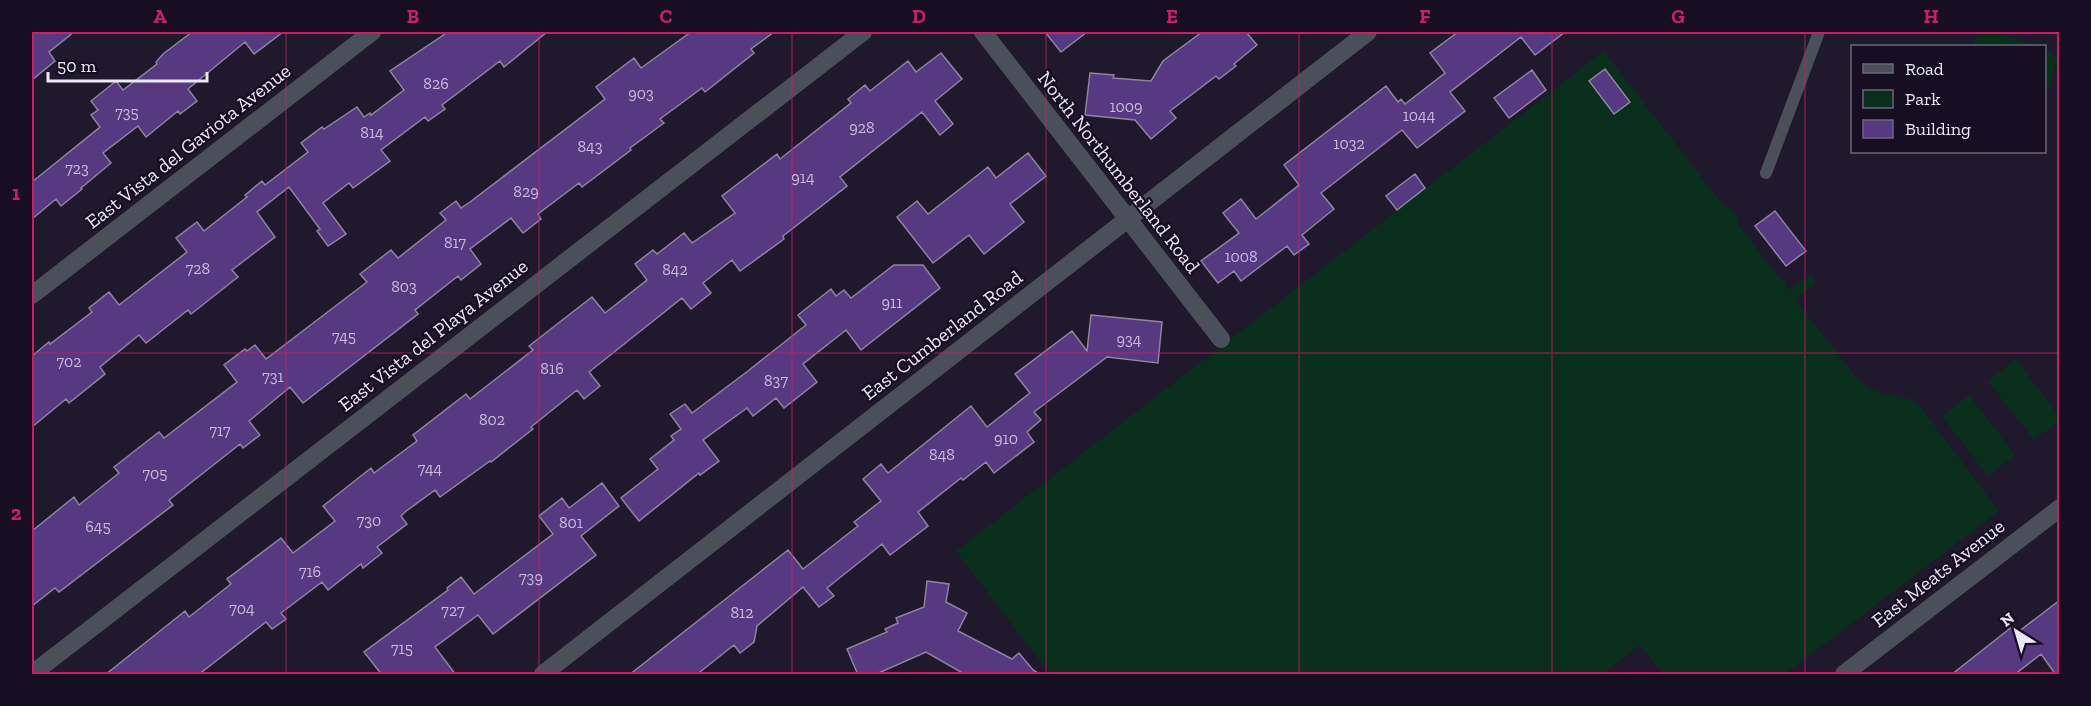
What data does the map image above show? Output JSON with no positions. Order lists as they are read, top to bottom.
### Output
{
  "streets": {
    "street": [
      "East Vista del Gaviota Avenue",
      "North Northumberland Road",
      "East Vista del Playa Avenue",
      "East Cumberland Road",
      "East Meats Avenue"
    ]
  },
  "crossings": [
    ["North Northumberland Road", "East Cumberland Road"]
  ],
  "house_numbers": [
    "826",
    "903",
    "1009",
    "735",
    "1044",
    "928",
    "814",
    "1032",
    "843",
    "723",
    "914",
    "829",
    "817",
    "1008",
    "728",
    "842",
    "803",
    "911",
    "745",
    "934",
    "702",
    "816",
    "731",
    "837",
    "802",
    "717",
    "910",
    "848",
    "744",
    "705",
    "730",
    "801",
    "645",
    "716",
    "739",
    "704",
    "727",
    "812",
    "715"
  ],
  "legend": ["Road", "Park", "Building"],
  "scale_bar": "50 m",
  "north": "top left",
  "grid": {
    "columns": [
      "A",
      "B",
      "C",
      "D",
      "E",
      "F",
      "G",
      "H"
    ],
    "rows": ["1", "2"]
  }
}
